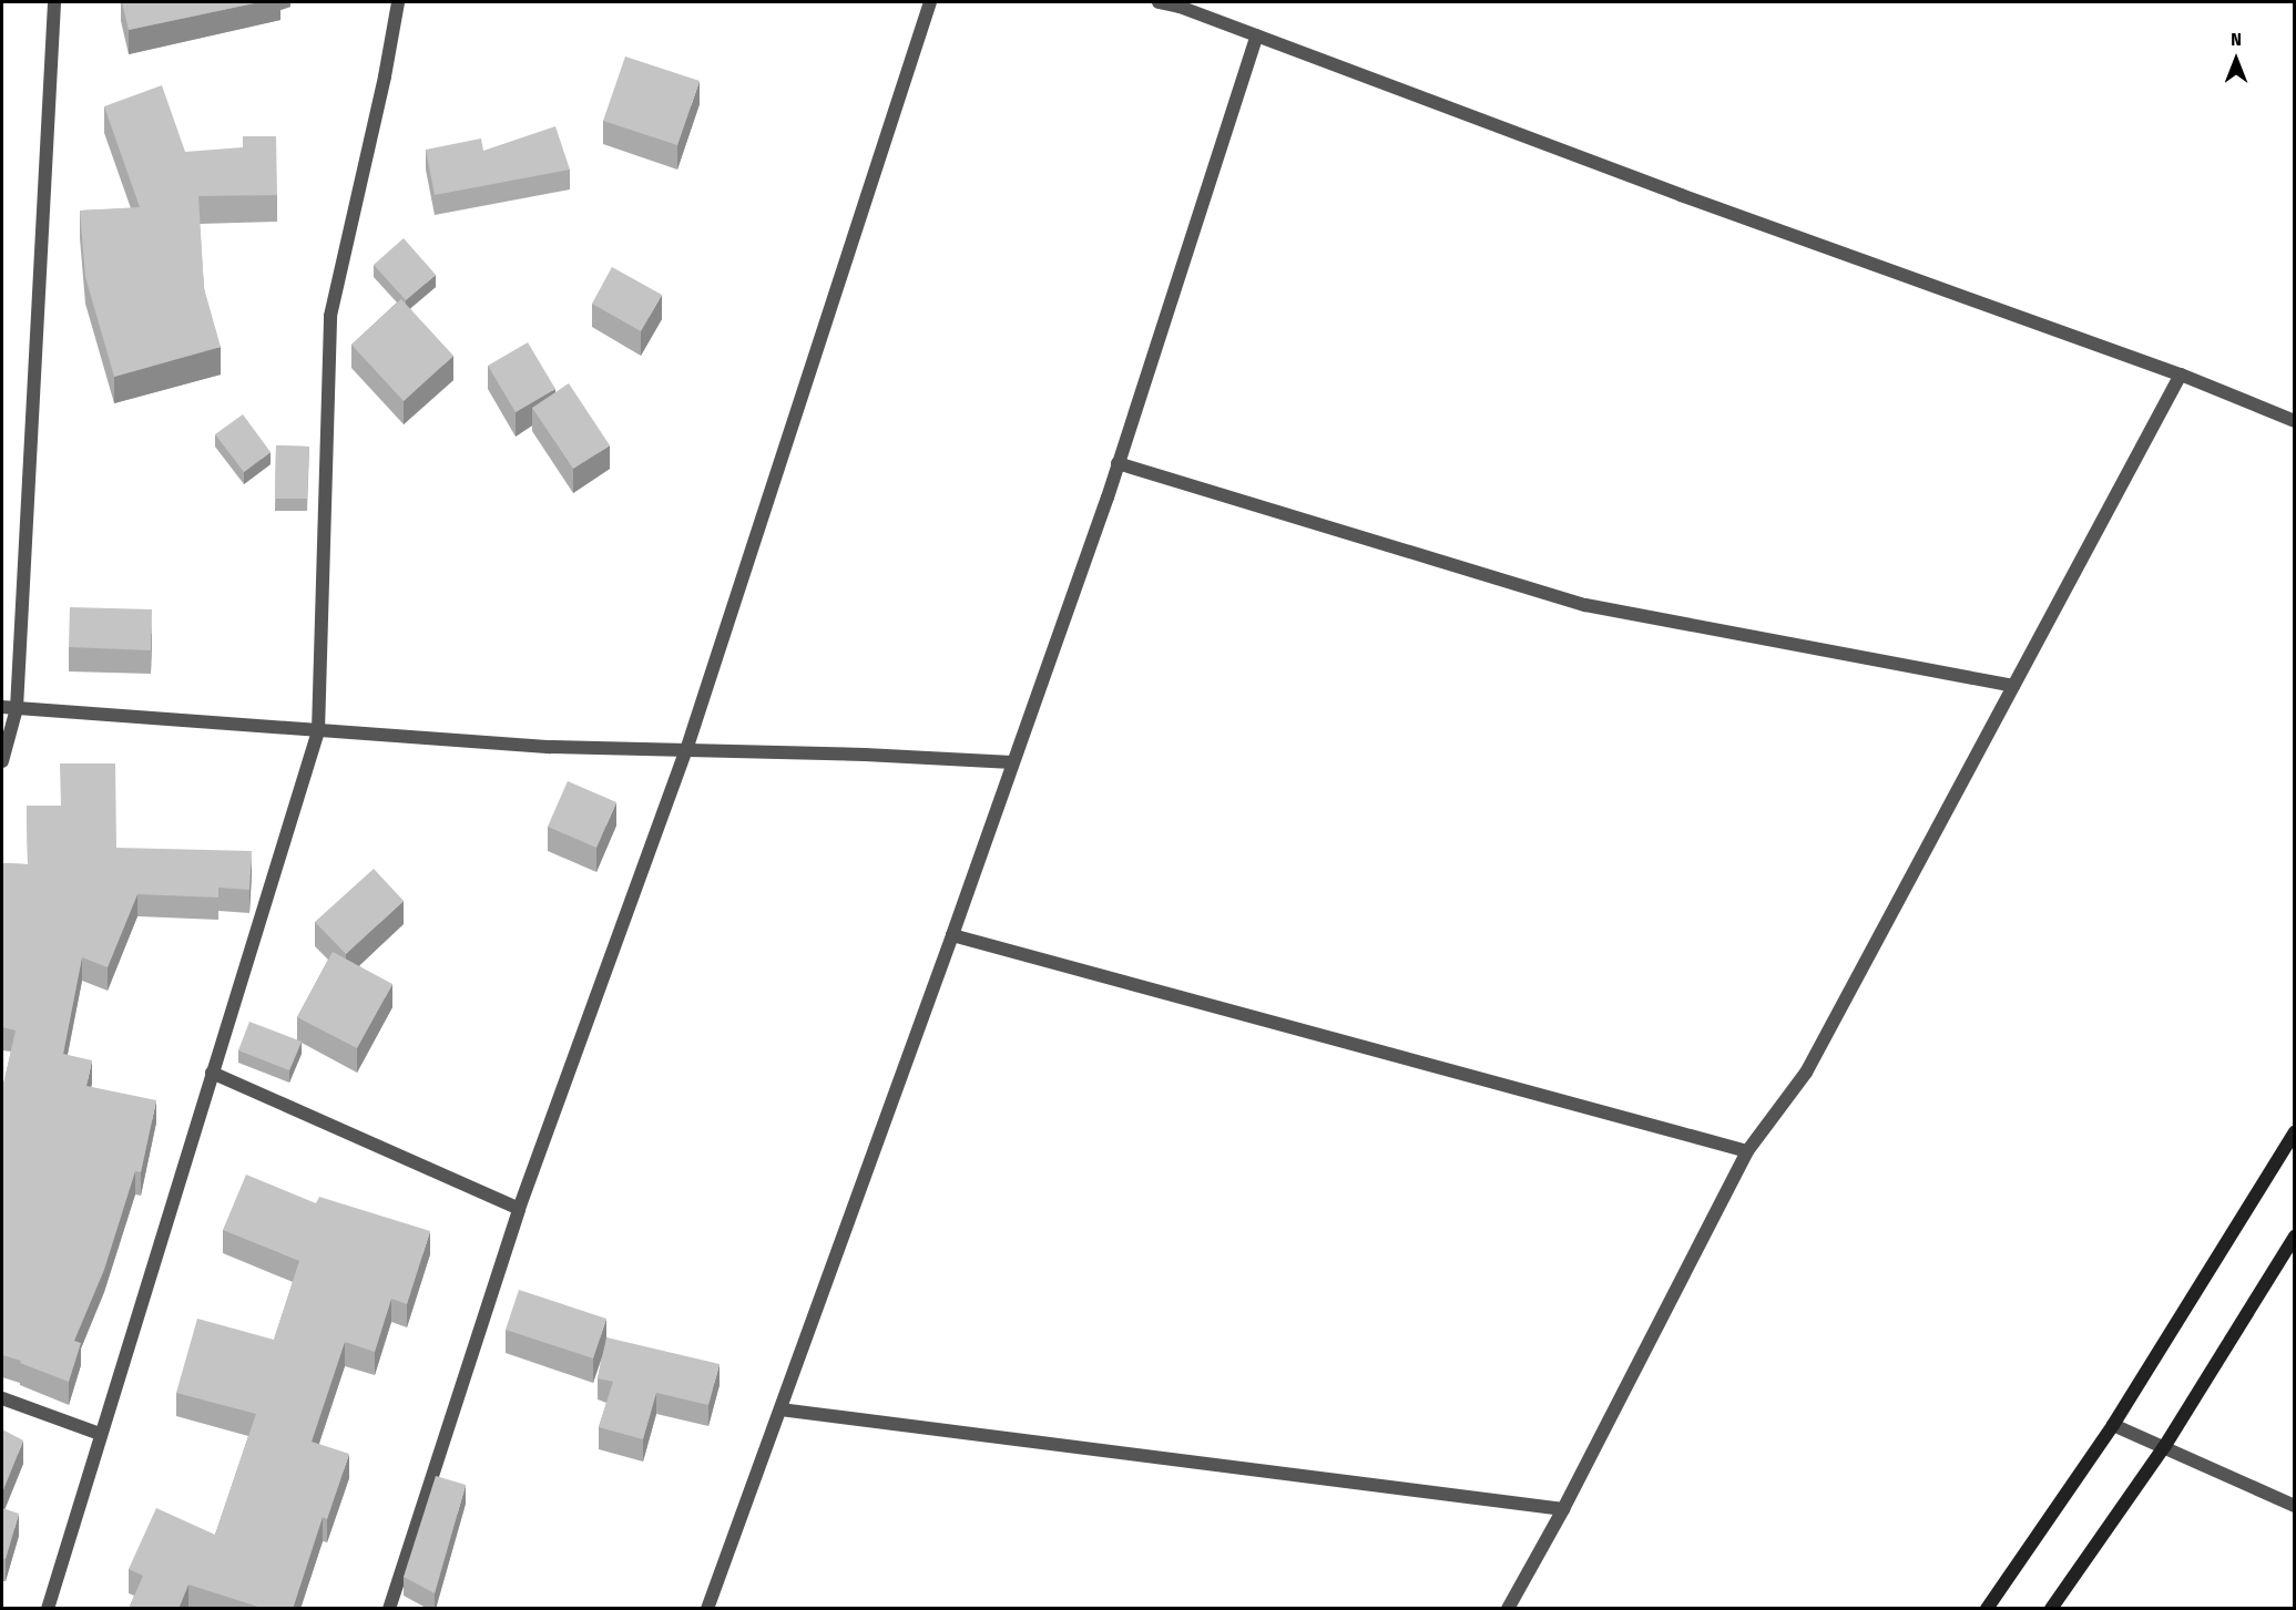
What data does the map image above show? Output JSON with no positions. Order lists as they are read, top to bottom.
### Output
{
  "north": "top"
}
